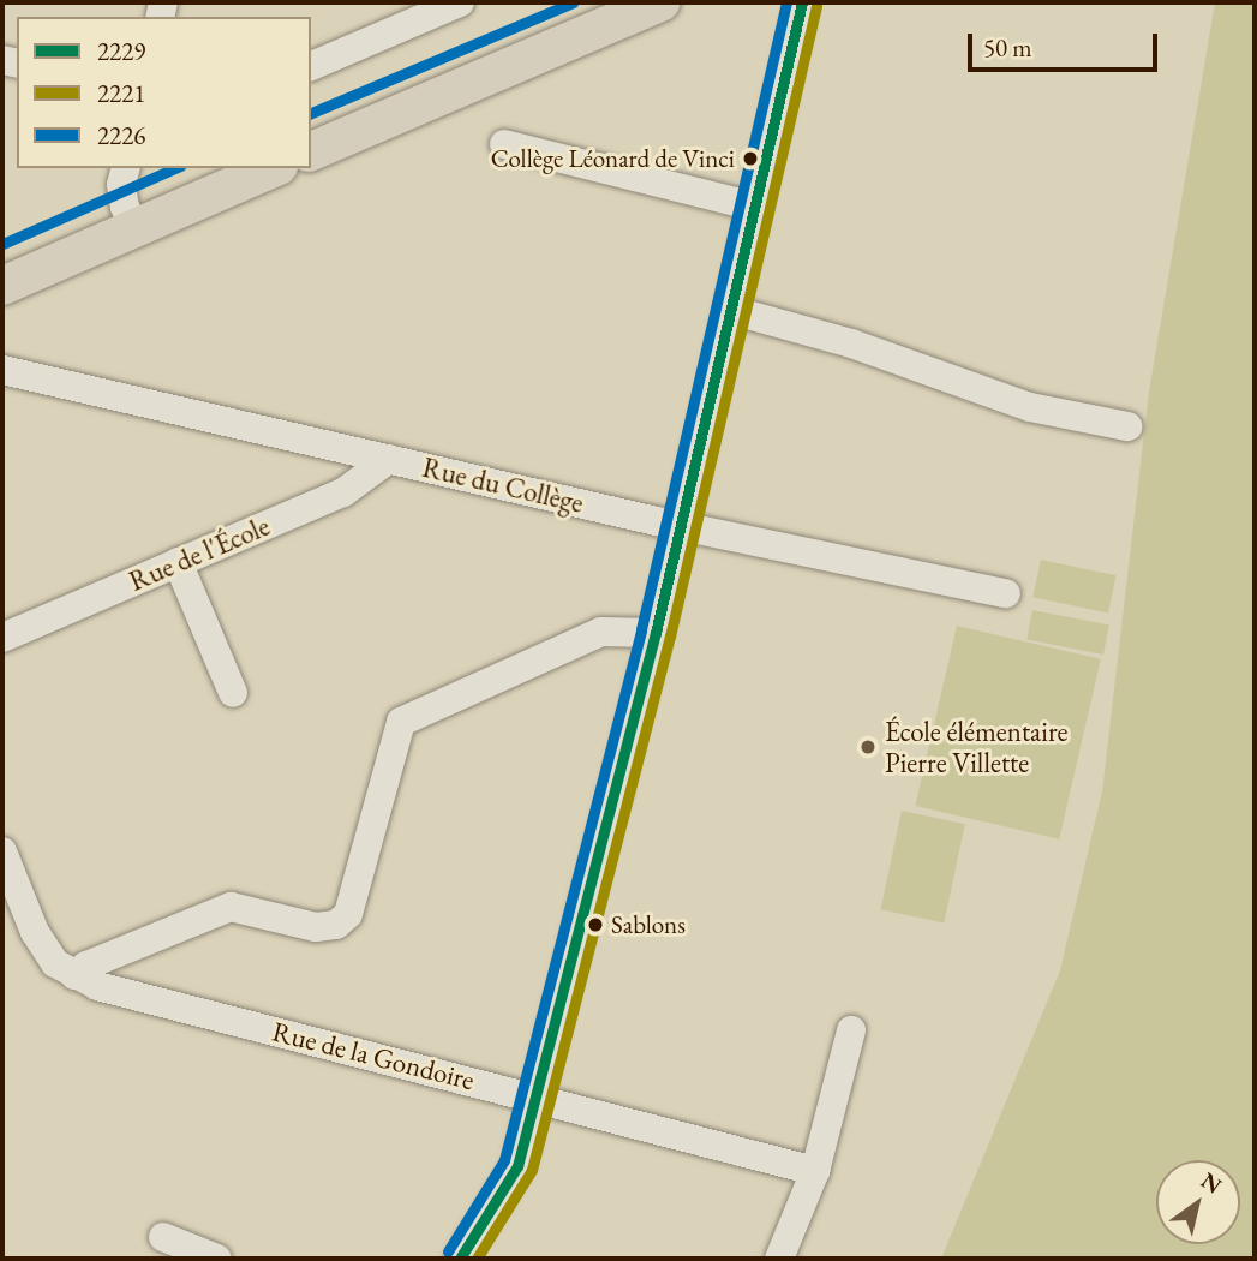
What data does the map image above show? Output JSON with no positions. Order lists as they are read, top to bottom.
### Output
{
  "streets": {
    "street": ["Rue du Collège", "Rue de l'École", "Rue de la Gondoire"]
  },
  "crossings": [
    ["Rue du Collège", "Rue de l'École"]
  ],
  "places": ["Collège Léonard de Vinci", "École élémentaire Pierre Villette", "Sablons"],
  "lines": ["transit line 2229", "transit line 2226", "transit line 2221"],
  "legend": ["2229", "2221", "2226"],
  "scale_bar": "50 m",
  "north": "top right"
}
